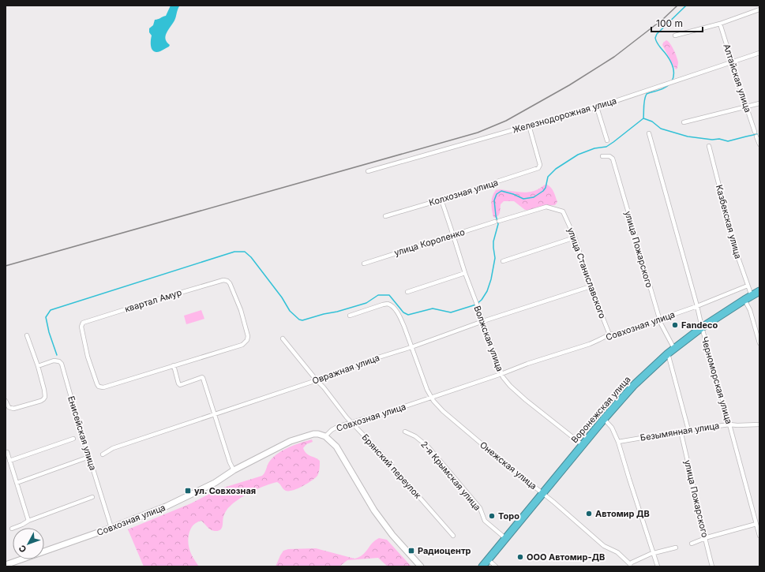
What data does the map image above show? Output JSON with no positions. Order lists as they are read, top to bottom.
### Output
{
  "streets": {
    "highway": ["Воронежская улица"],
    "main road": ["Совхозная улица"],
    "street": [
      "Алтайская улица",
      "Железнодорожная улица",
      "Колхозная улица",
      "Казбекская улица",
      "улица Короленко",
      "улица Пожарского",
      "улица Станиславского",
      "квартал Амур",
      "Волжская улица",
      "Овражная улица",
      "Черноморская улица",
      "Безымянная улица",
      "Енисейская улица",
      "Онежская улица",
      "Брянский переулок",
      "2-я Крымская улица"
    ]
  },
  "crossings": [
    ["Алтайская улица", "Железнодорожная улица"],
    ["Железнодорожная улица", "Колхозная улица"],
    ["Колхозная улица", "Волжская улица"],
    ["Казбекская улица", "Совхозная улица"],
    ["Казбекская улица", "Воронежская улица"],
    ["улица Короленко", "улица Станиславского"],
    ["улица Короленко", "Волжская улица"],
    ["улица Пожарского", "Совхозная улица"],
    ["улица Пожарского", "Воронежская улица"],
    ["улица Пожарского", "Безымянная улица"],
    ["улица Станиславского", "Совхозная улица"],
    ["улица Станиславского", "Овражная улица"],
    ["Совхозная улица", "Волжская улица"],
    ["Совхозная улица", "Черноморская улица"],
    ["Совхозная улица", "Енисейская улица"],
    ["Совхозная улица", "Онежская улица"],
    ["Совхозная улица", "Брянский переулок"],
    ["Волжская улица", "Овражная улица"],
    ["Волжская улица", "Воронежская улица"],
    ["Овражная улица", "Онежская улица"],
    ["Овражная улица", "Брянский переулок"],
    ["Черноморская улица", "Воронежская улица"],
    ["Черноморская улица", "Безымянная улица"],
    ["Воронежская улица", "Онежская улица"],
    ["Воронежская улица", "2-я Крымская улица"]
  ],
  "places": {
    "other": [
      "Fandeco",
      "Автомир ДВ",
      "Торо",
      "ООО Автомир-ДВ"
    ],
    "transit": ["ул. Совхозная", "Радиоцентр"]
  },
  "scale_bar": "100 m",
  "north": "bottom left"
}
